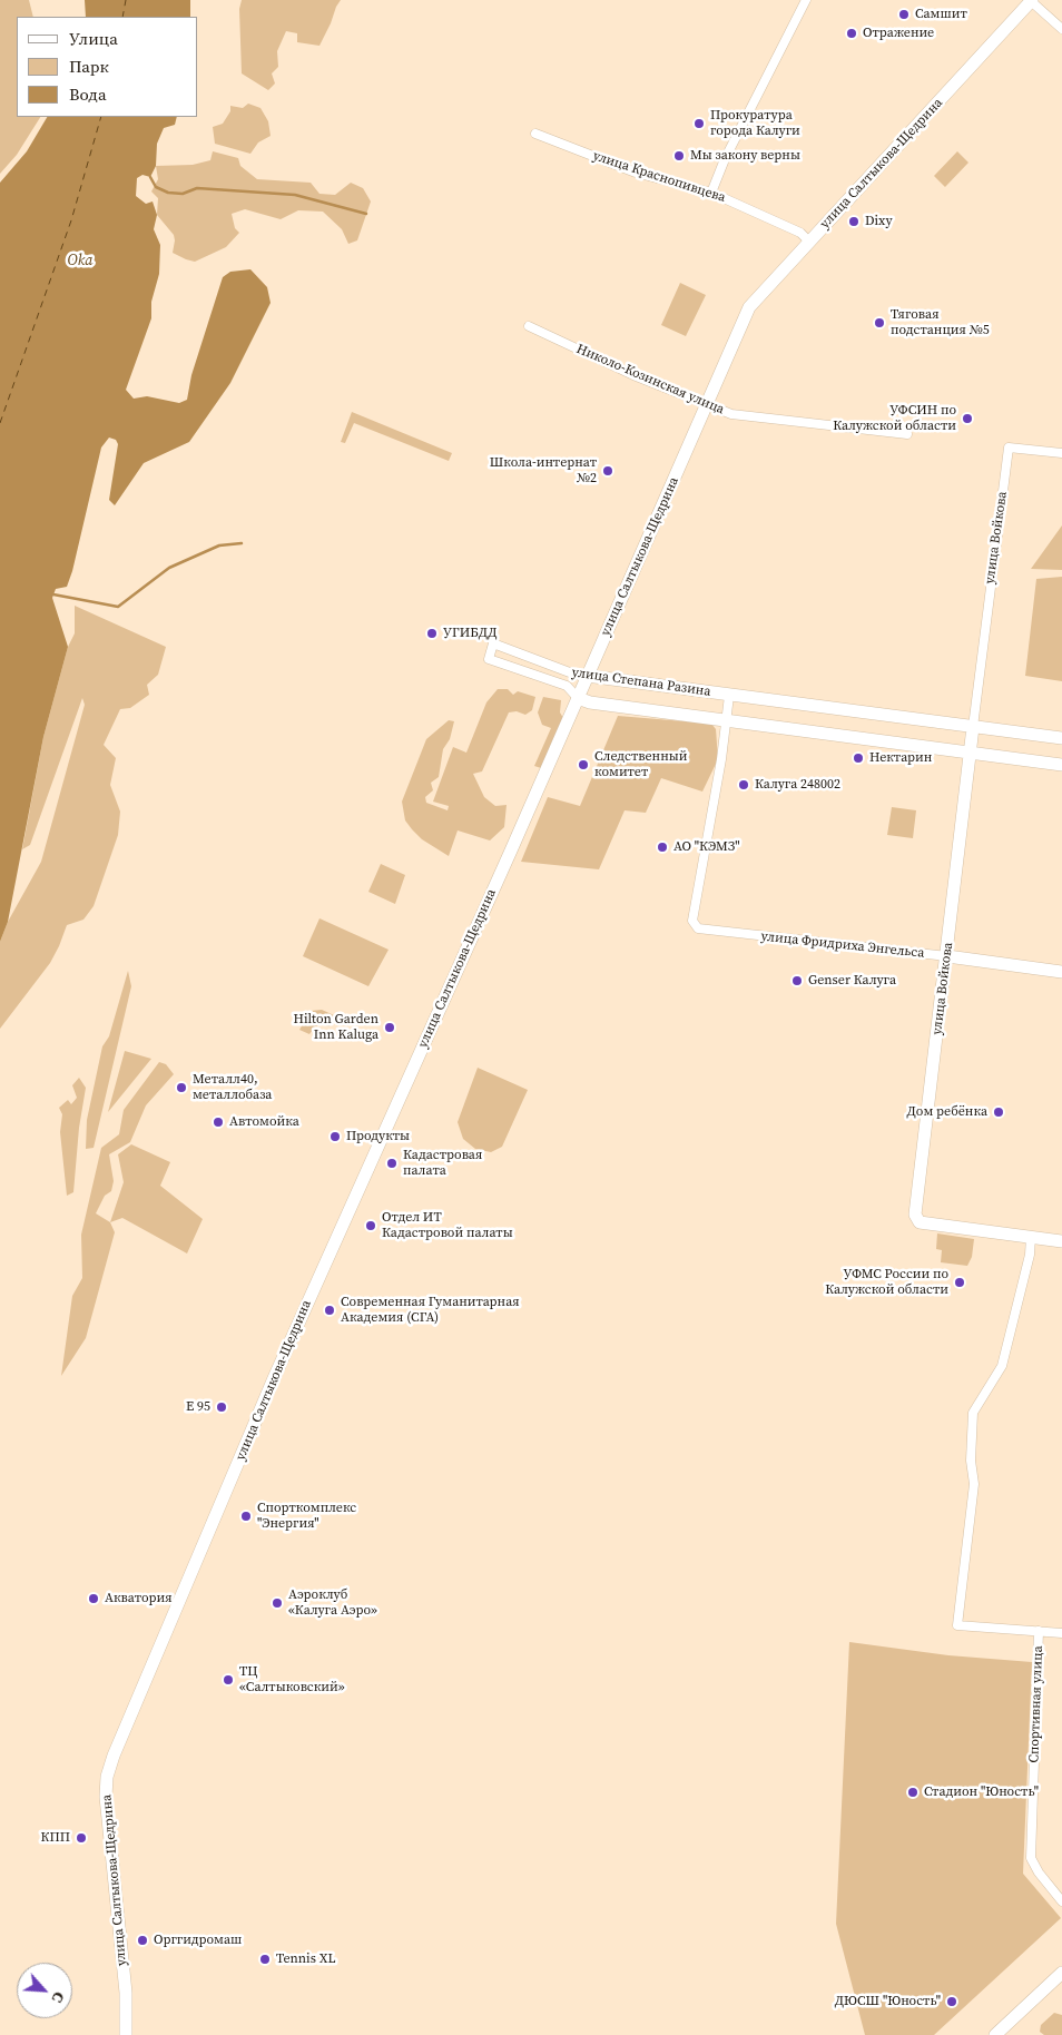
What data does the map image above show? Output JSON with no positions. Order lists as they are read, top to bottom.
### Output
{
  "streets": {
    "main road": [
      "улица Салтыкова-Щедрина",
      "улица Войкова",
      "улица Степана Разина",
      "улица Фридриха Энгельса"
    ],
    "street": ["улица Краснопивцева", "Николо-Козинская улица", "Спортивная улица"]
  },
  "crossings": [
    ["улица Салтыкова-Щедрина", "улица Краснопивцева"],
    ["улица Салтыкова-Щедрина", "Николо-Козинская улица"],
    ["улица Салтыкова-Щедрина", "улица Степана Разина"],
    ["улица Войкова", "улица Степана Разина"],
    ["улица Войкова", "улица Фридриха Энгельса"],
    ["улица Степана Разина", "улица Фридриха Энгельса"]
  ],
  "water": ["Oka"],
  "places": [
    "Самшит",
    "Отражение",
    "Прокуратура города Калуги",
    "Мы закону верны",
    "Dixy",
    "Тяговая подстанция №5",
    "УФСИН по Калужской области",
    "Школа-интернат №2",
    "УГИБДД",
    "Нектарин",
    "Следственный комитет",
    "Калуга 248002",
    "АО \"КЭМЗ\"",
    "Genser Калуга",
    "Hilton Garden Inn Kaluga",
    "Металл40, металлобаза",
    "Дом ребёнка",
    "Автомойка",
    "Продукты",
    "Кадастровая палата",
    "Отдел ИТ Кадастровой палаты",
    "УФМС России по Калужской области",
    "Современная Гуманитарная Академия (СГА)",
    "Е 95",
    "Спорткомплекс \"Энергия\"",
    "Акватория",
    "Аэроклуб «Калуга Аэро»",
    "ТЦ «Салтыковский»",
    "Стадион \"Юность\"",
    "КПП",
    "Орггидромаш",
    "Tennis XL",
    "ДЮСШ \"Юность\""
  ],
  "legend": ["Улица", "Парк", "Вода"],
  "north": "bottom right"
}
